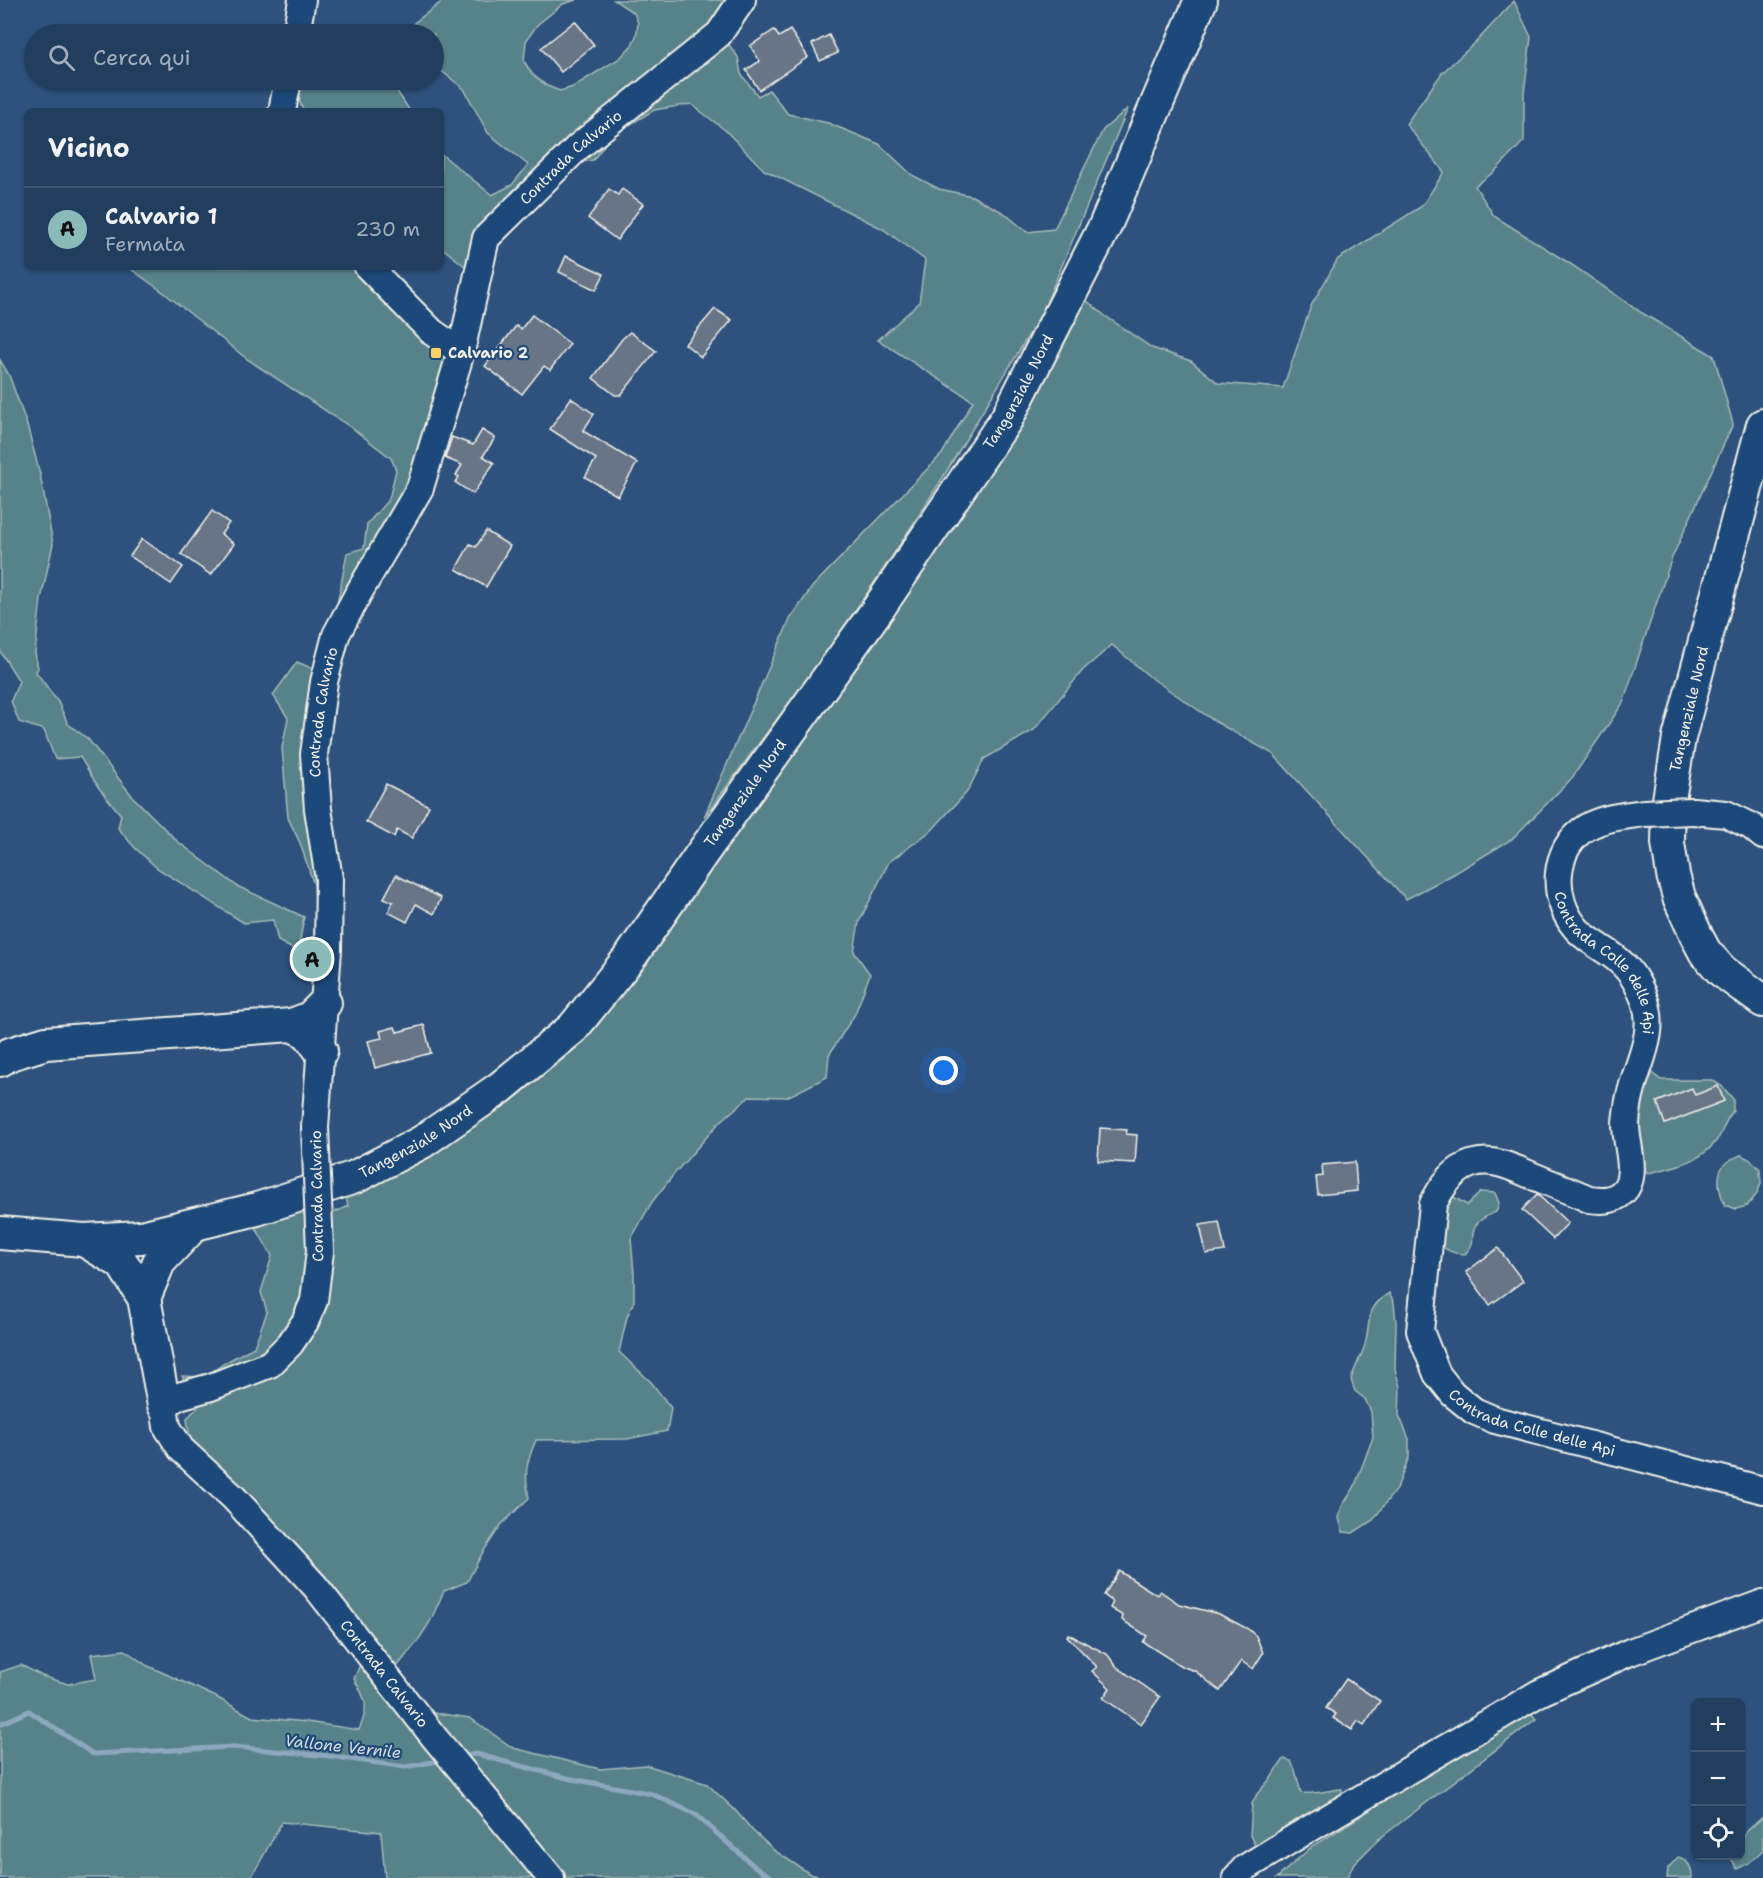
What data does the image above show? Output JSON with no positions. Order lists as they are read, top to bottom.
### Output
{
  "streets": {
    "main road": ["Tangenziale Nord"],
    "street": ["Contrada Calvario", "Contrada Colle delle Api"]
  },
  "water": ["Vallone Vernile"],
  "places": {
    "transit": ["Calvario 2"]
  },
  "page": {
    "search": "Cerca qui",
    "heading": "Vicino",
    "list": [
      {
        "mark": "A",
        "name": "Calvario 1",
        "note": "Fermata",
        "value": "230 m"
      }
    ],
    "pins": "A",
    "map_buttons": ["+", "−"]
  }
}
